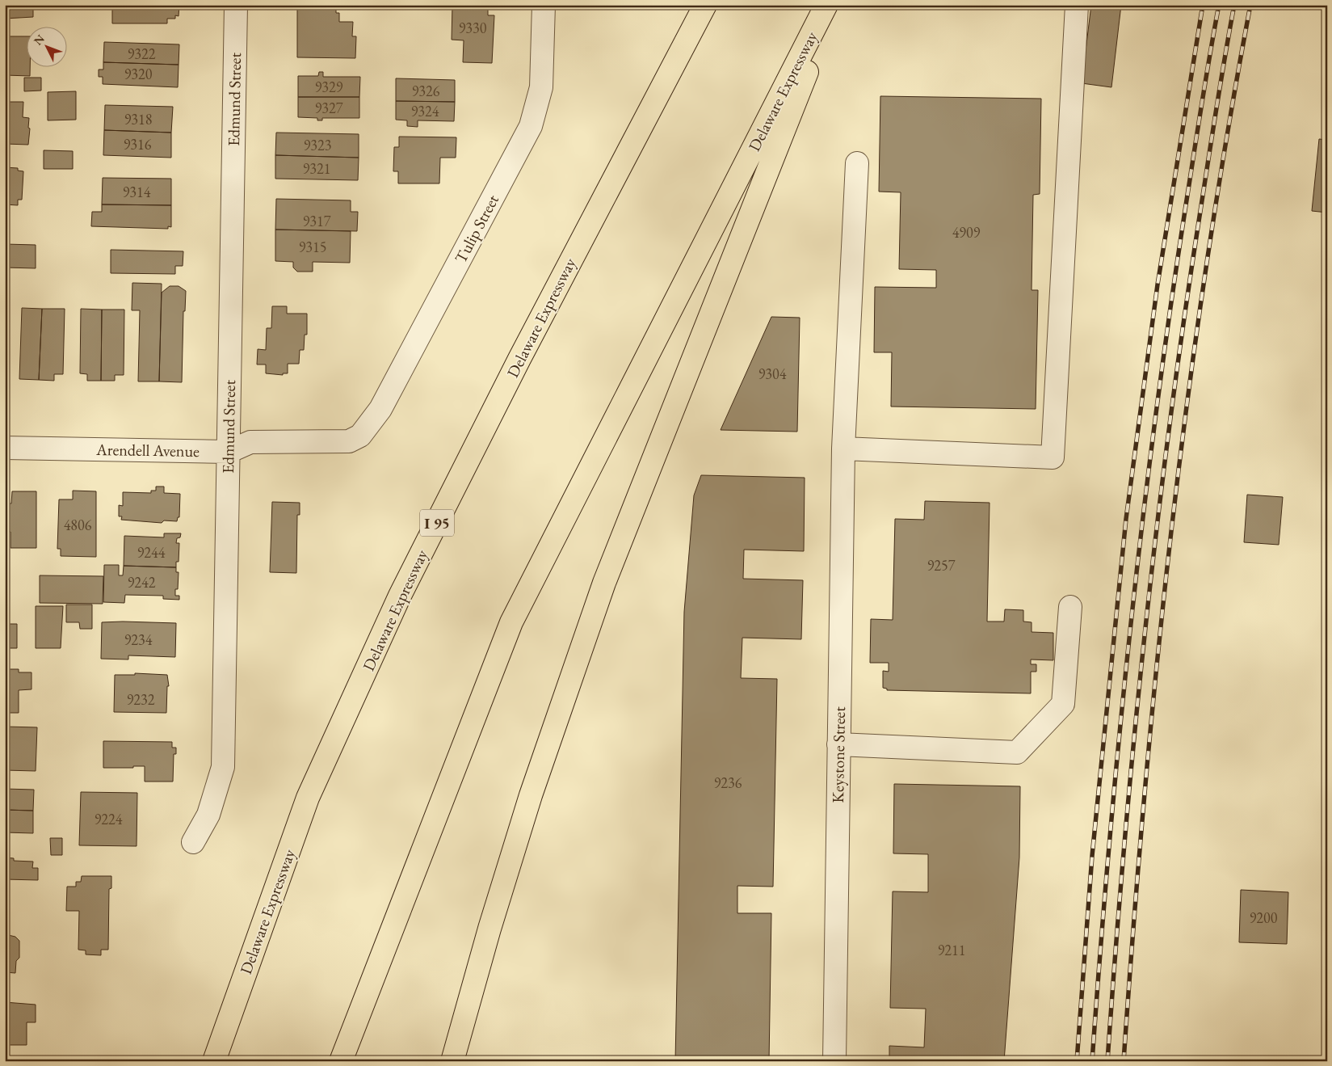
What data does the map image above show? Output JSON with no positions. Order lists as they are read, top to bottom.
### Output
{
  "streets": {
    "highway": ["Delaware Expressway", "I 95"],
    "street": [
      "Edmund Street",
      "Tulip Street",
      "Arendell Avenue",
      "Keystone Street"
    ]
  },
  "crossings": [
    ["Edmund Street", "Arendell Avenue"],
    ["Tulip Street", "Arendell Avenue"]
  ],
  "house_numbers": [
    "9330",
    "9322",
    "9320",
    "9329",
    "9326",
    "9327",
    "9324",
    "9318",
    "9316",
    "9323",
    "9321",
    "9314",
    "9317",
    "4909",
    "9315",
    "9304",
    "4806",
    "9244",
    "9257",
    "9242",
    "9234",
    "9232",
    "9236",
    "9224",
    "9200",
    "9211"
  ],
  "north": "top left"
}
